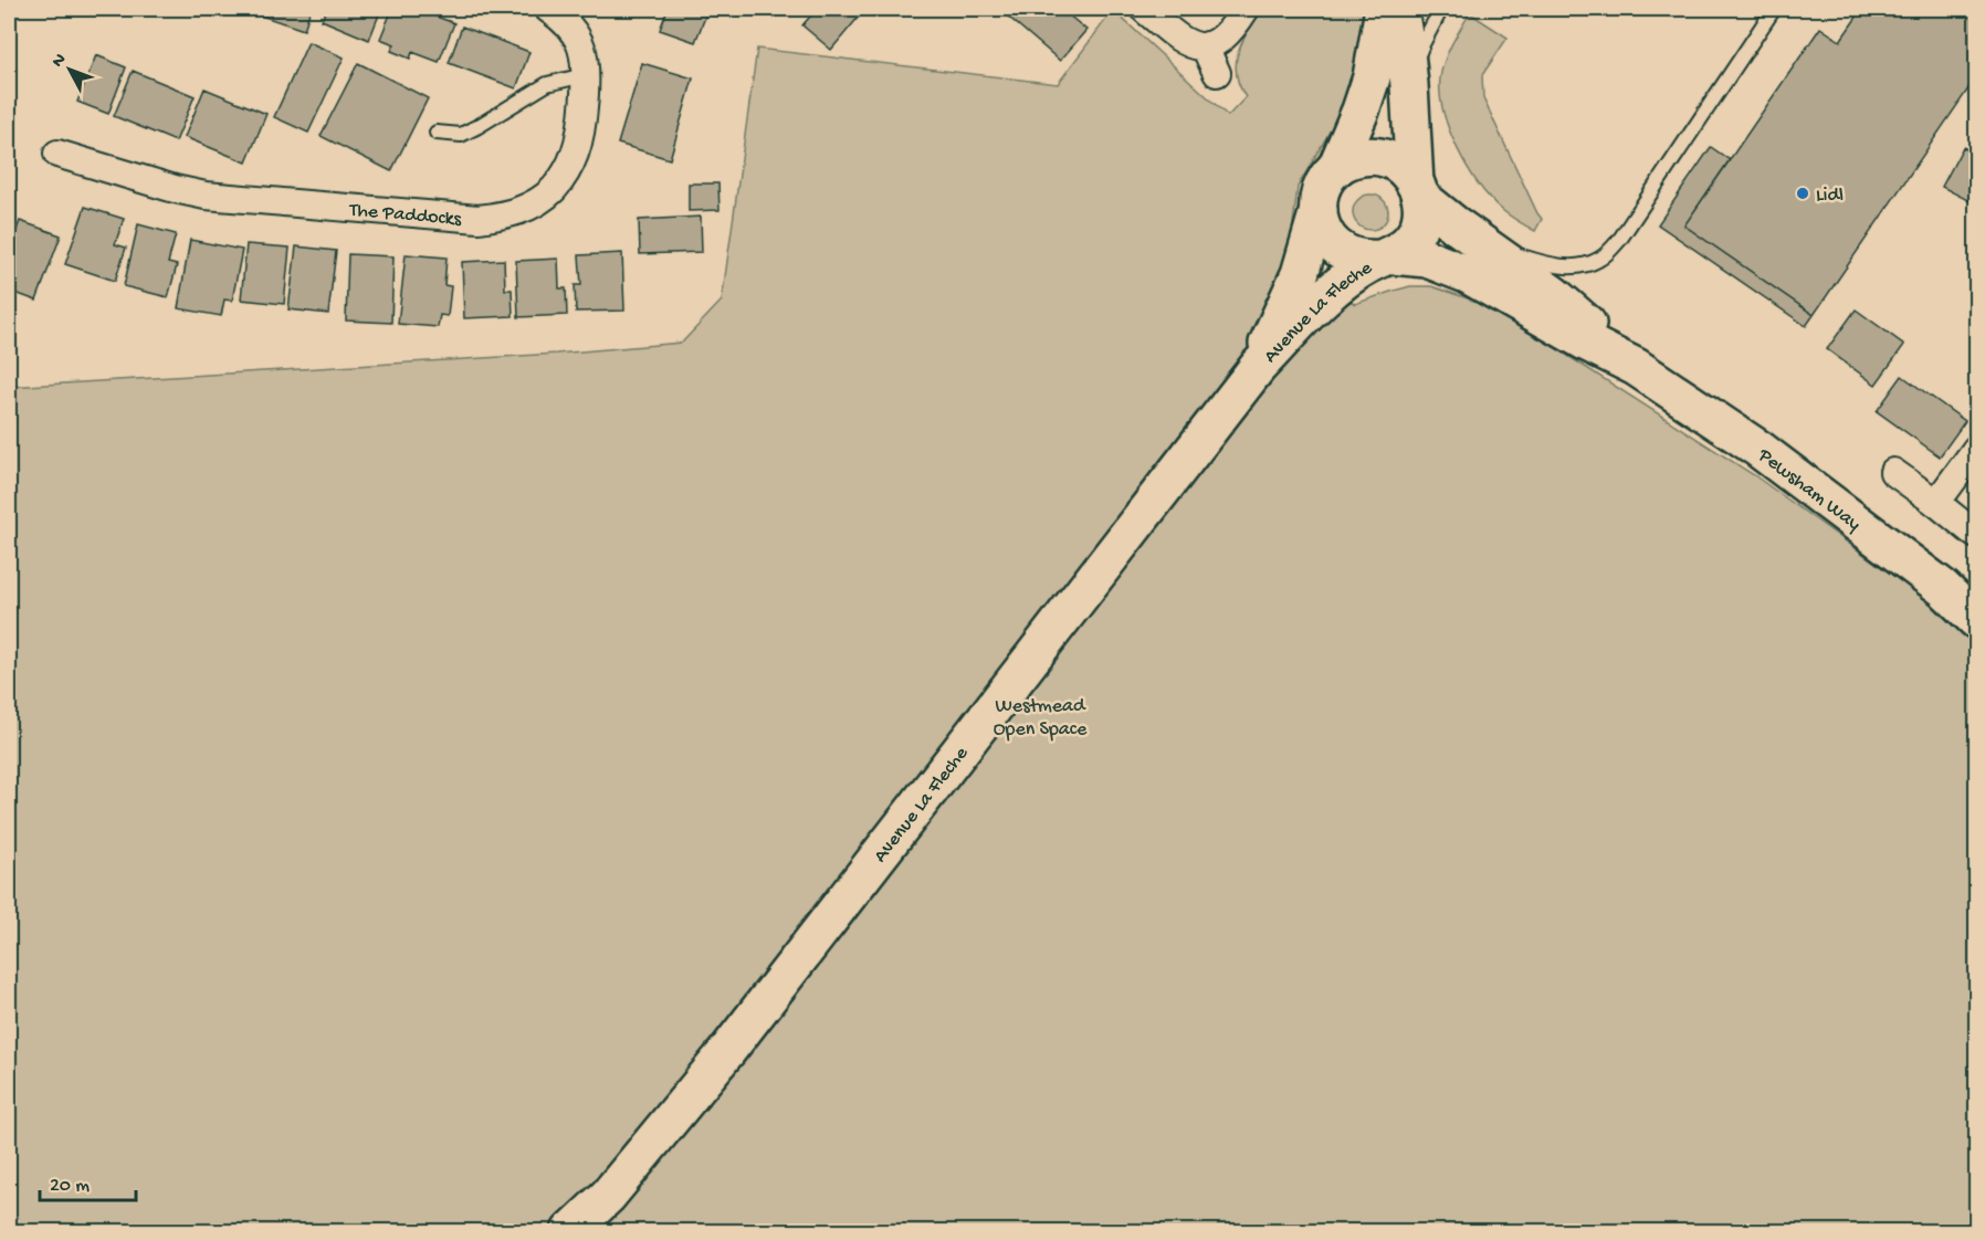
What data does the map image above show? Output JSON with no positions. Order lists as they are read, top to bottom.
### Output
{
  "streets": {
    "main road": ["Avenue La Fleche", "Pewsham Way"],
    "street": ["The Paddocks"]
  },
  "crossings": [
    ["Avenue La Fleche", "Pewsham Way"]
  ],
  "parks": ["Westmead Open Space"],
  "places": ["Lidl"],
  "scale_bar": "20 m",
  "north": "top left"
}
